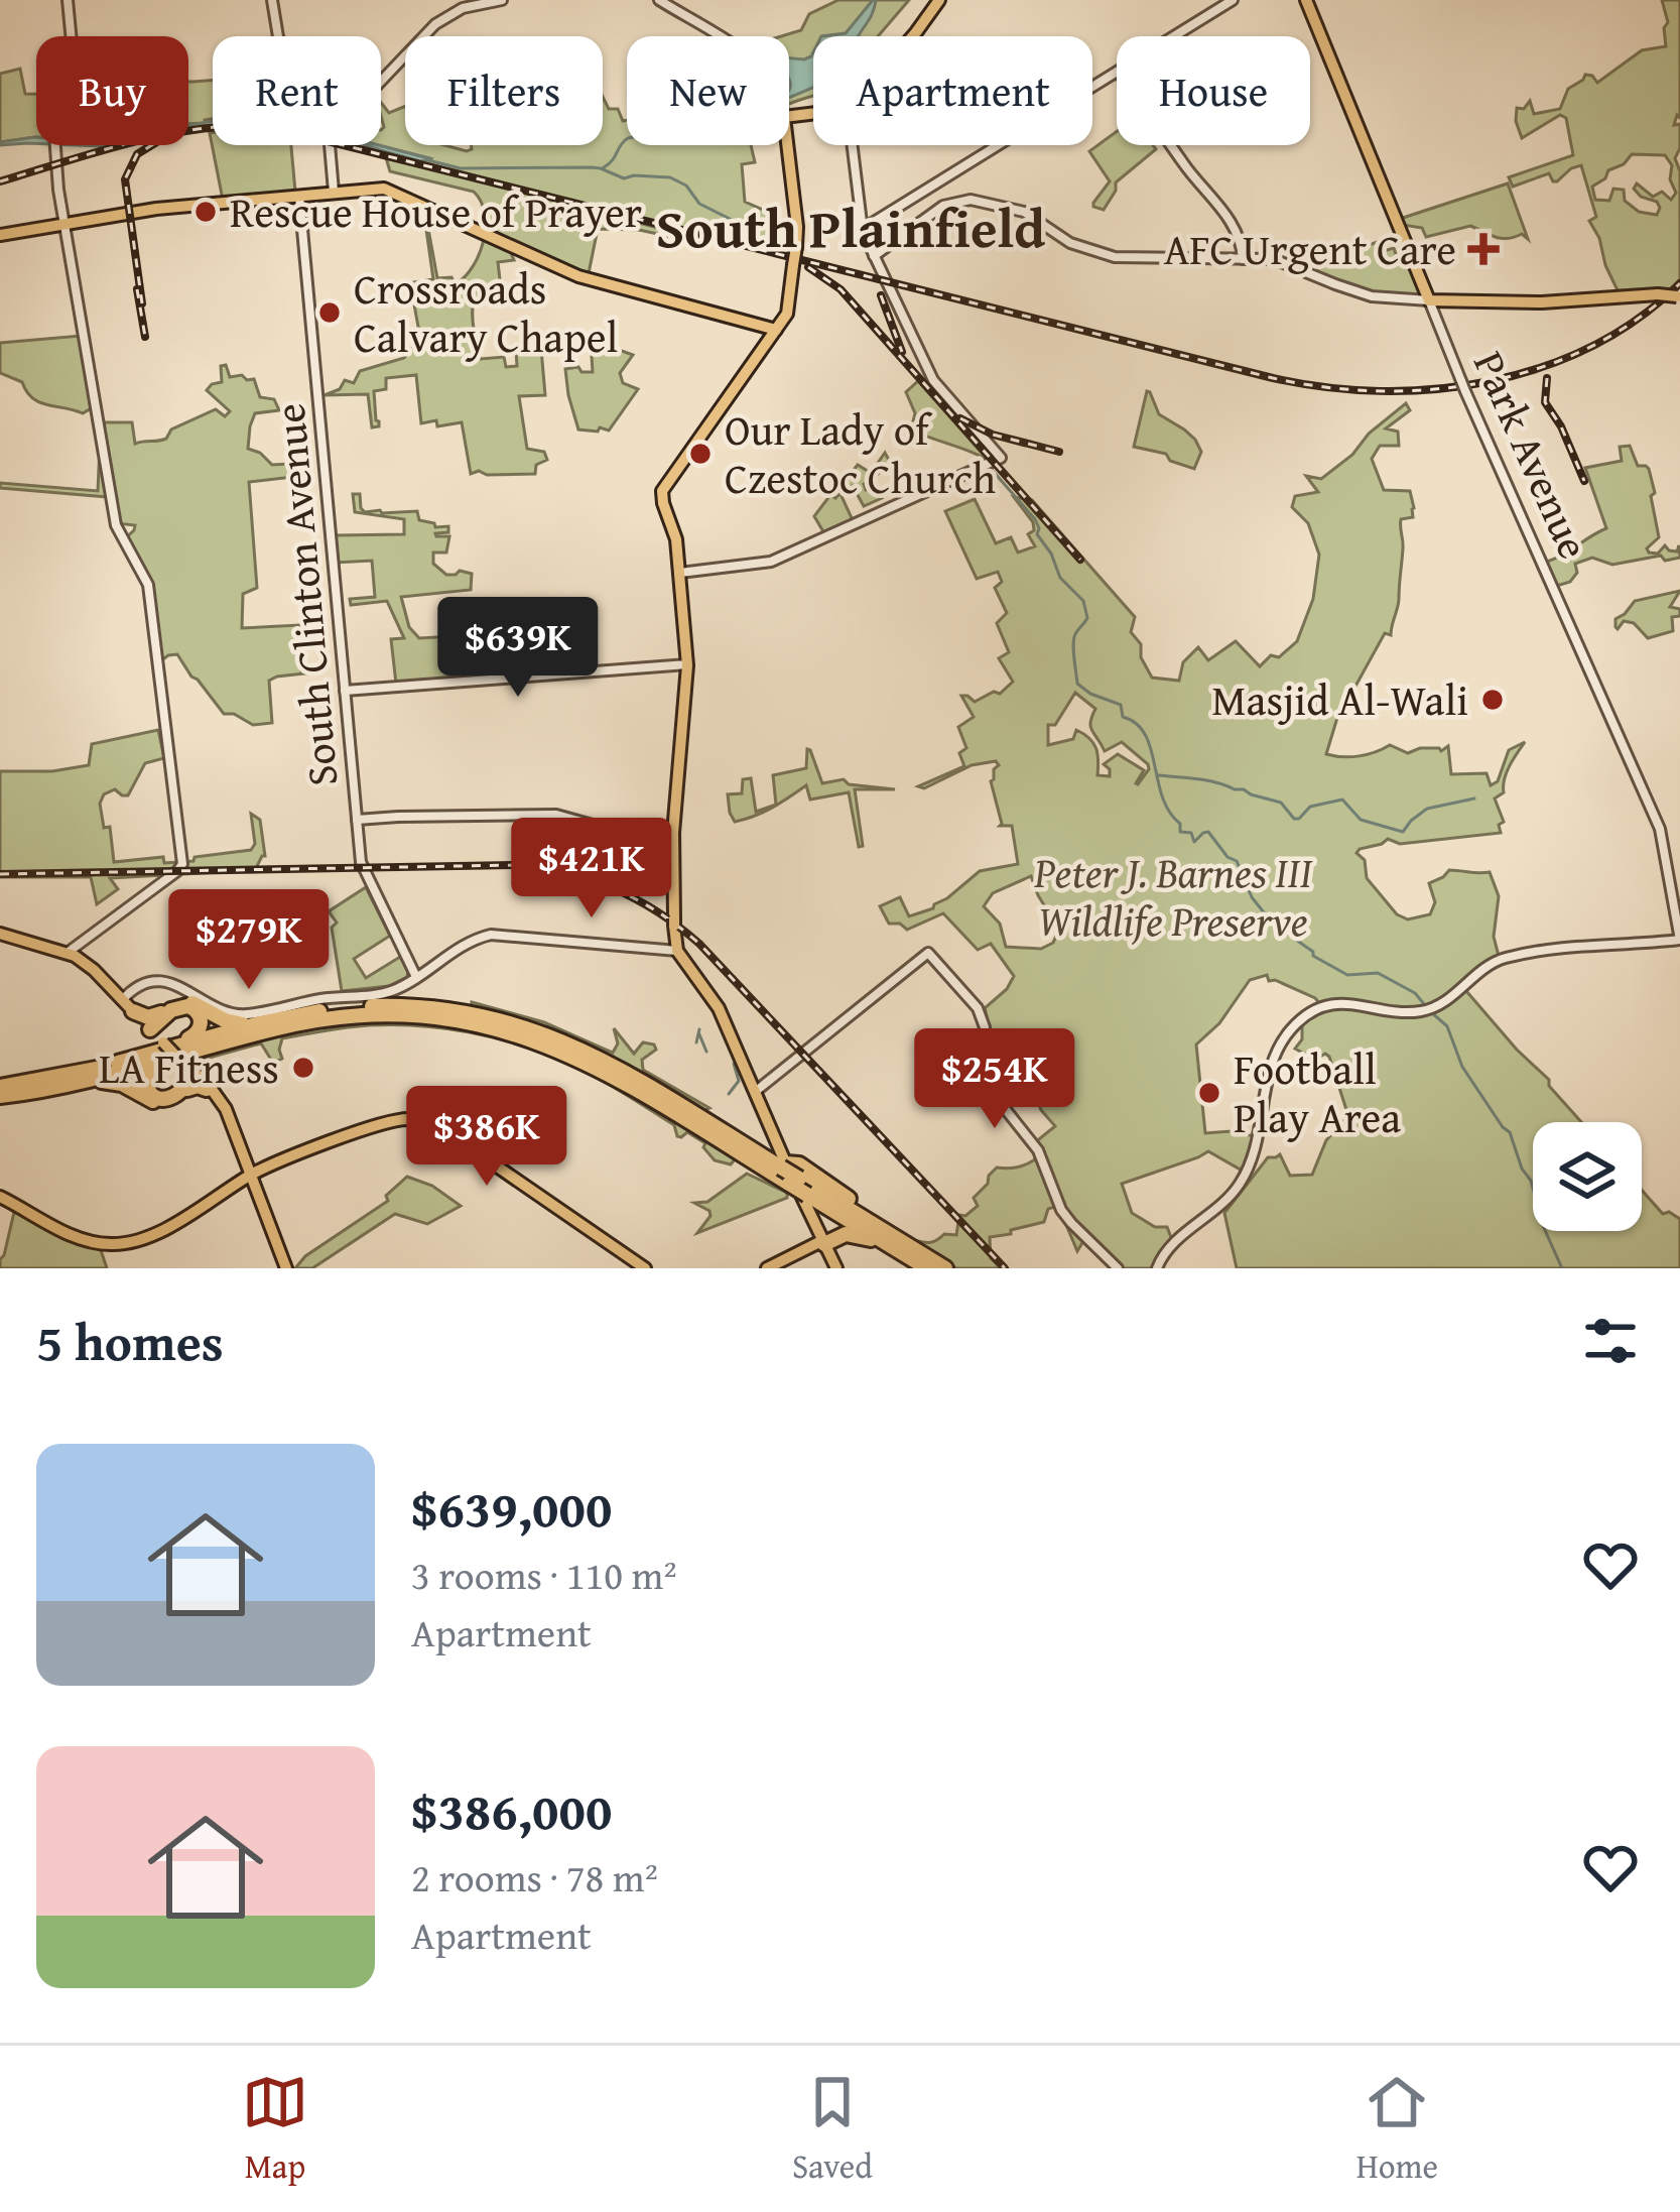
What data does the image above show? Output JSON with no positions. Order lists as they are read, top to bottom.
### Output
{
  "streets": {
    "main road": ["Park Avenue"],
    "street": ["South Clinton Avenue"]
  },
  "districts": ["South Plainfield"],
  "parks": ["Peter J. Barnes III Wildlife Preserve"],
  "places": {
    "other": [
      "Rescue House of Prayer",
      "Crossroads Calvary Chapel",
      "Our Lady of Czestoc Church",
      "Masjid Al-Wali",
      "LA Fitness",
      "Football Play Area"
    ],
    "health": ["AFC Urgent Care"]
  },
  "page": {
    "chip": [
      "Buy",
      "Rent",
      "Filters",
      "New",
      "Apartment",
      "House"
    ],
    "price": [
      "$639K",
      "$421K",
      "$279K",
      "$254K",
      "$386K"
    ],
    "heading": "5 homes",
    "list": [
      {
        "name": "$639,000",
        "note": "3 rooms · 110 m² · Apartment"
      },
      {
        "name": "$386,000",
        "note": "2 rooms · 78 m² · Apartment"
      }
    ],
    "tabs": ["Map", "Saved", "Home"]
  }
}
